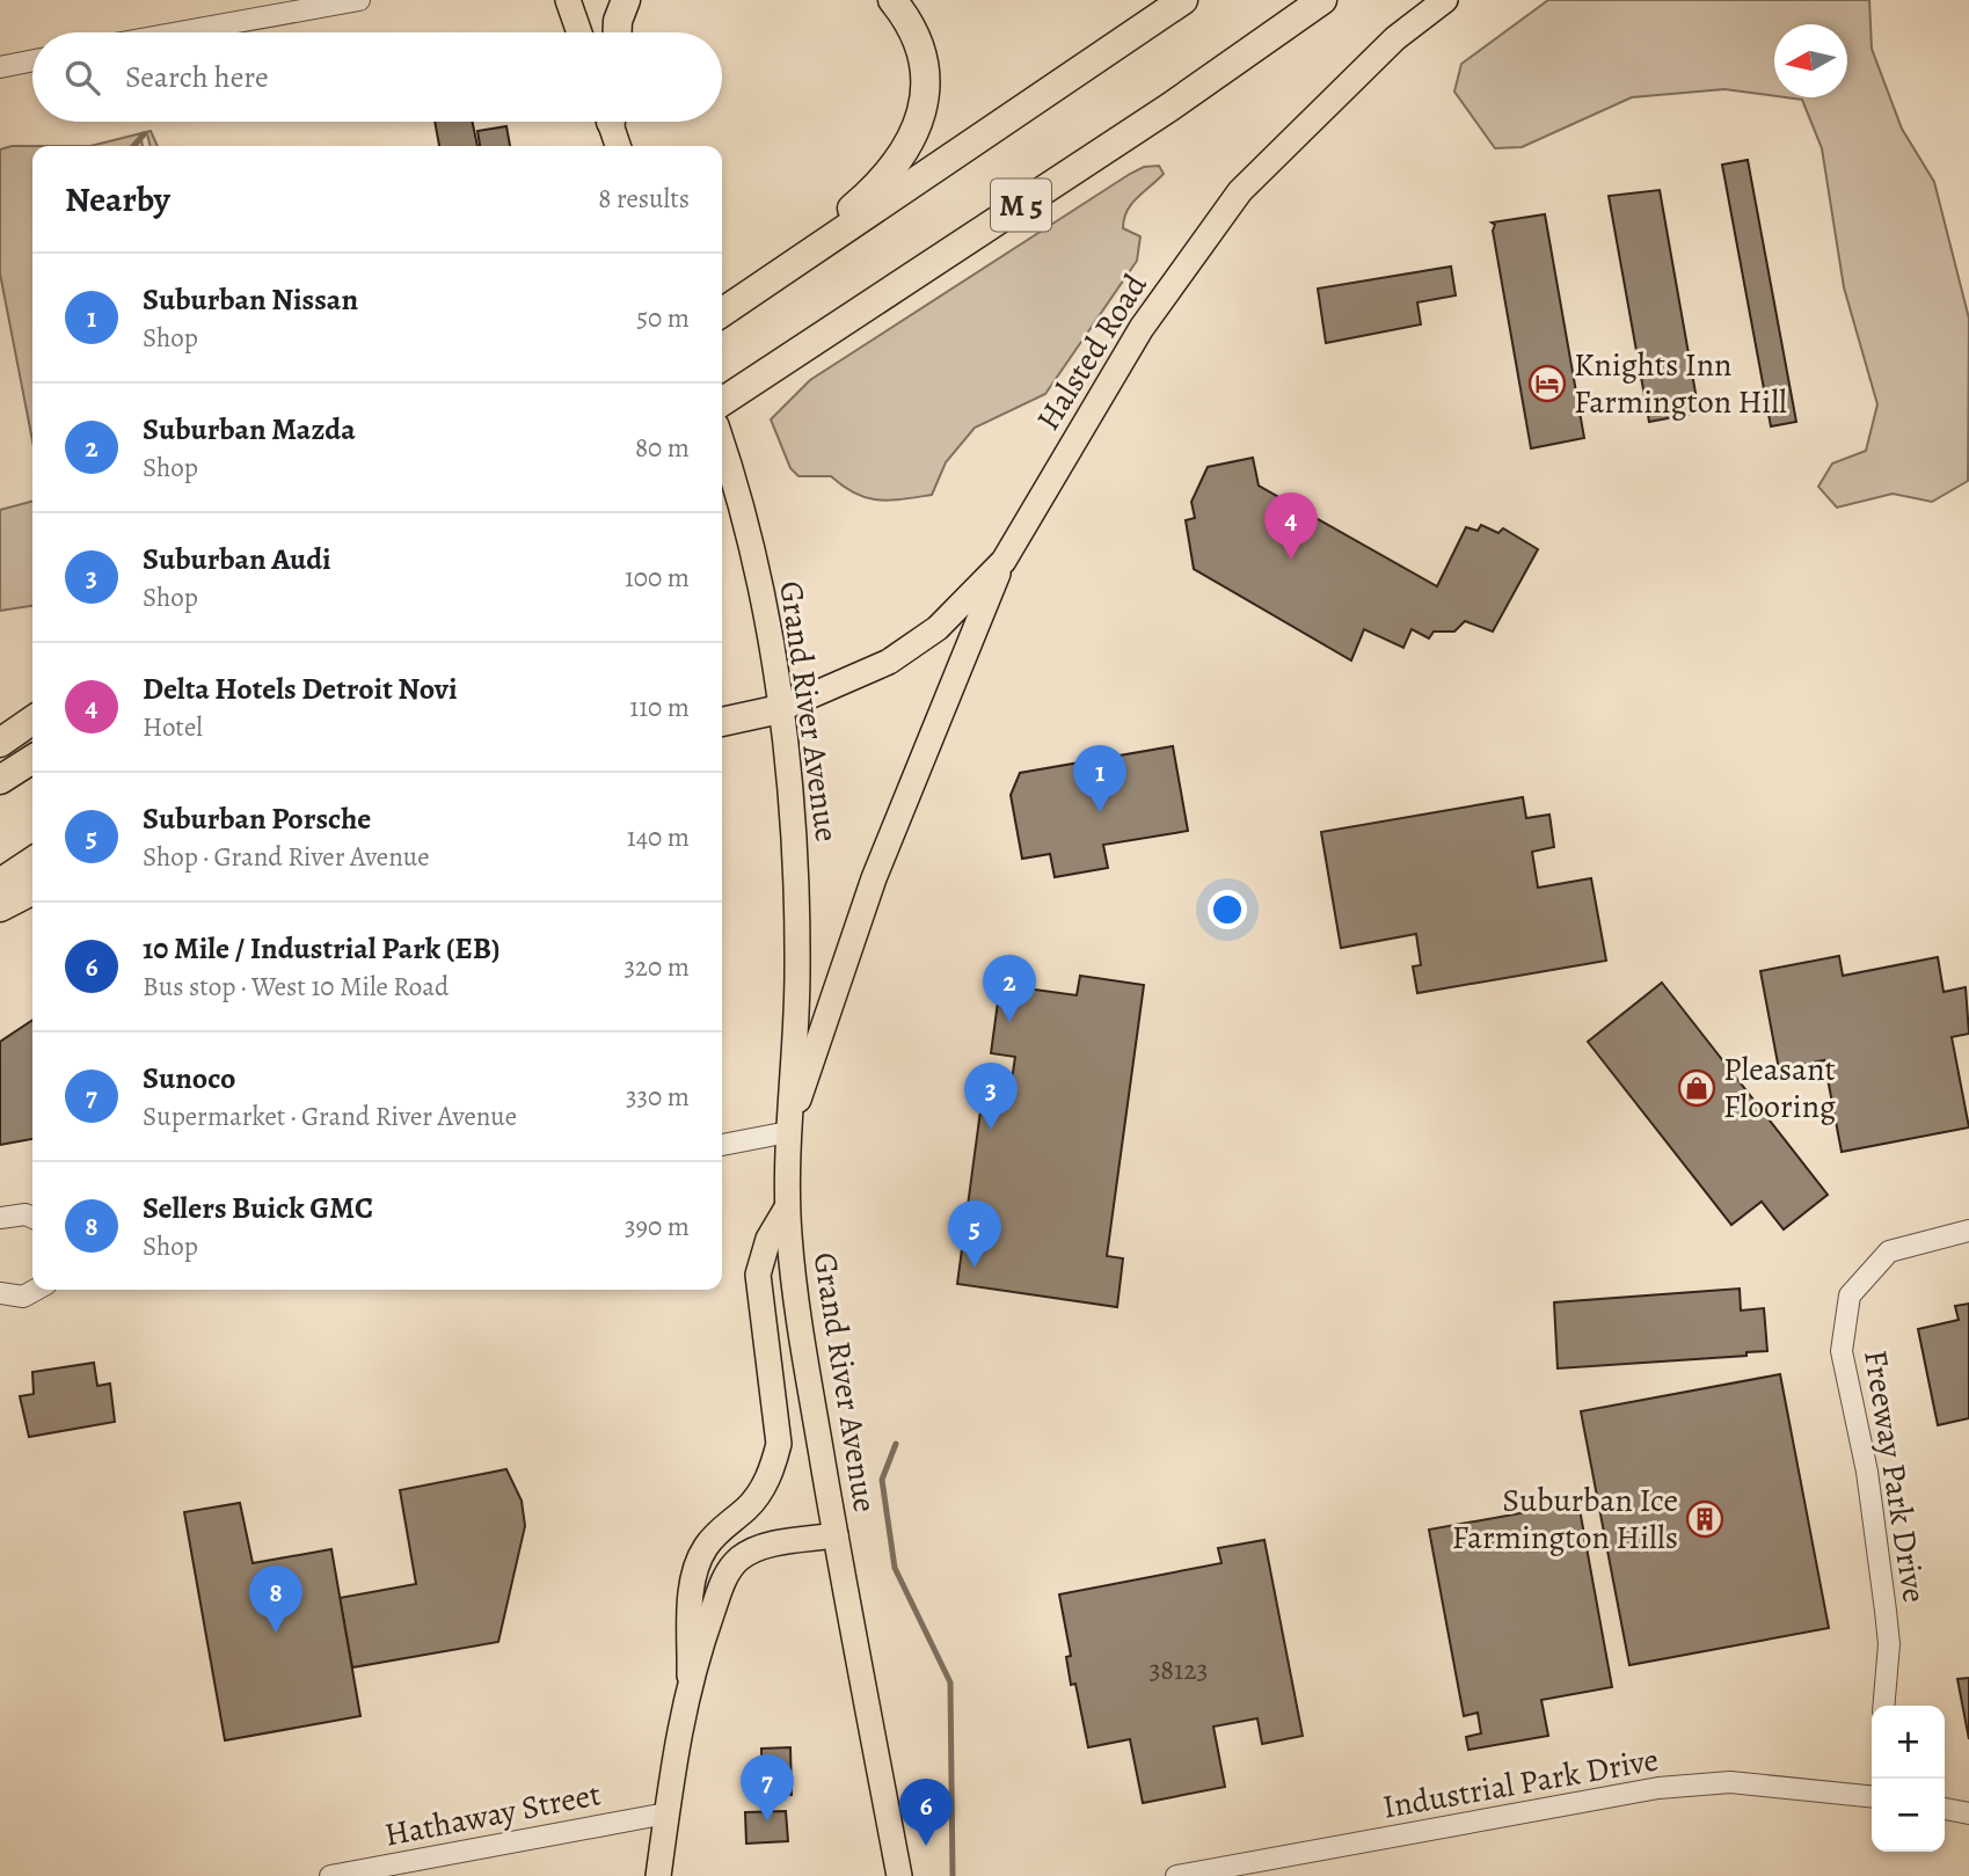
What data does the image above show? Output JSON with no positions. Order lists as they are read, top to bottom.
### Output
{
  "streets": {
    "highway": ["M 5"],
    "main road": ["Halsted Road", "Grand River Avenue"],
    "street": ["Freeway Park Drive", "Industrial Park Drive", "Hathaway Street"]
  },
  "crossings": [
    ["Halsted Road", "Grand River Avenue"],
    ["Grand River Avenue", "Hathaway Street"]
  ],
  "places": {
    "hotel": ["Knights Inn Farmington Hill"],
    "shop": ["Pleasant Flooring"],
    "building": ["Suburban Ice Farmington Hills"]
  },
  "house_numbers": ["38123"],
  "north": "left",
  "page": {
    "search": "Search here",
    "heading": ["Nearby", "8 results"],
    "list": [
      {
        "mark": "1",
        "name": "Suburban Nissan",
        "note": "Shop",
        "value": "50 m"
      },
      {
        "mark": "2",
        "name": "Suburban Mazda",
        "note": "Shop",
        "value": "80 m"
      },
      {
        "mark": "3",
        "name": "Suburban Audi",
        "note": "Shop",
        "value": "100 m"
      },
      {
        "mark": "4",
        "name": "Delta Hotels Detroit Novi",
        "note": "Hotel",
        "value": "110 m"
      },
      {
        "mark": "5",
        "name": "Suburban Porsche",
        "note": "Shop · Grand River Avenue",
        "value": "140 m"
      },
      {
        "mark": "6",
        "name": "10 Mile / Industrial Park (EB)",
        "note": "Bus stop · West 10 Mile Road",
        "value": "320 m"
      },
      {
        "mark": "7",
        "name": "Sunoco",
        "note": "Supermarket · Grand River Avenue",
        "value": "330 m"
      },
      {
        "mark": "8",
        "name": "Sellers Buick GMC",
        "note": "Shop",
        "value": "390 m"
      }
    ],
    "pins": [
      "4",
      "1",
      "2",
      "3",
      "5",
      "8",
      "7",
      "6"
    ],
    "map_buttons": ["+", "−"]
  }
}
